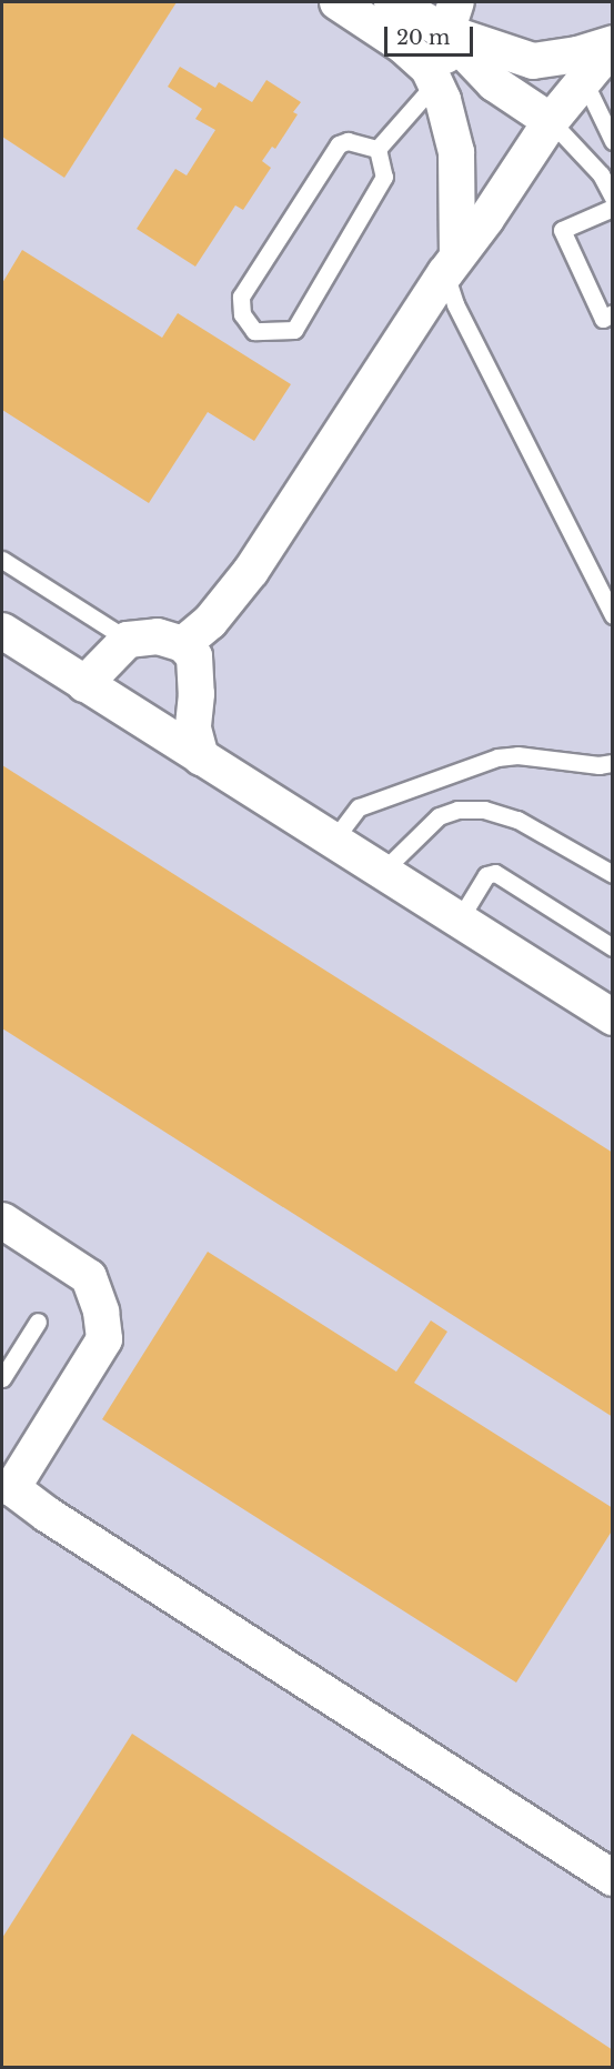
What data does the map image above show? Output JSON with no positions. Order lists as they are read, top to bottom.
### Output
{
  "scale_bar": "20 m"
}
